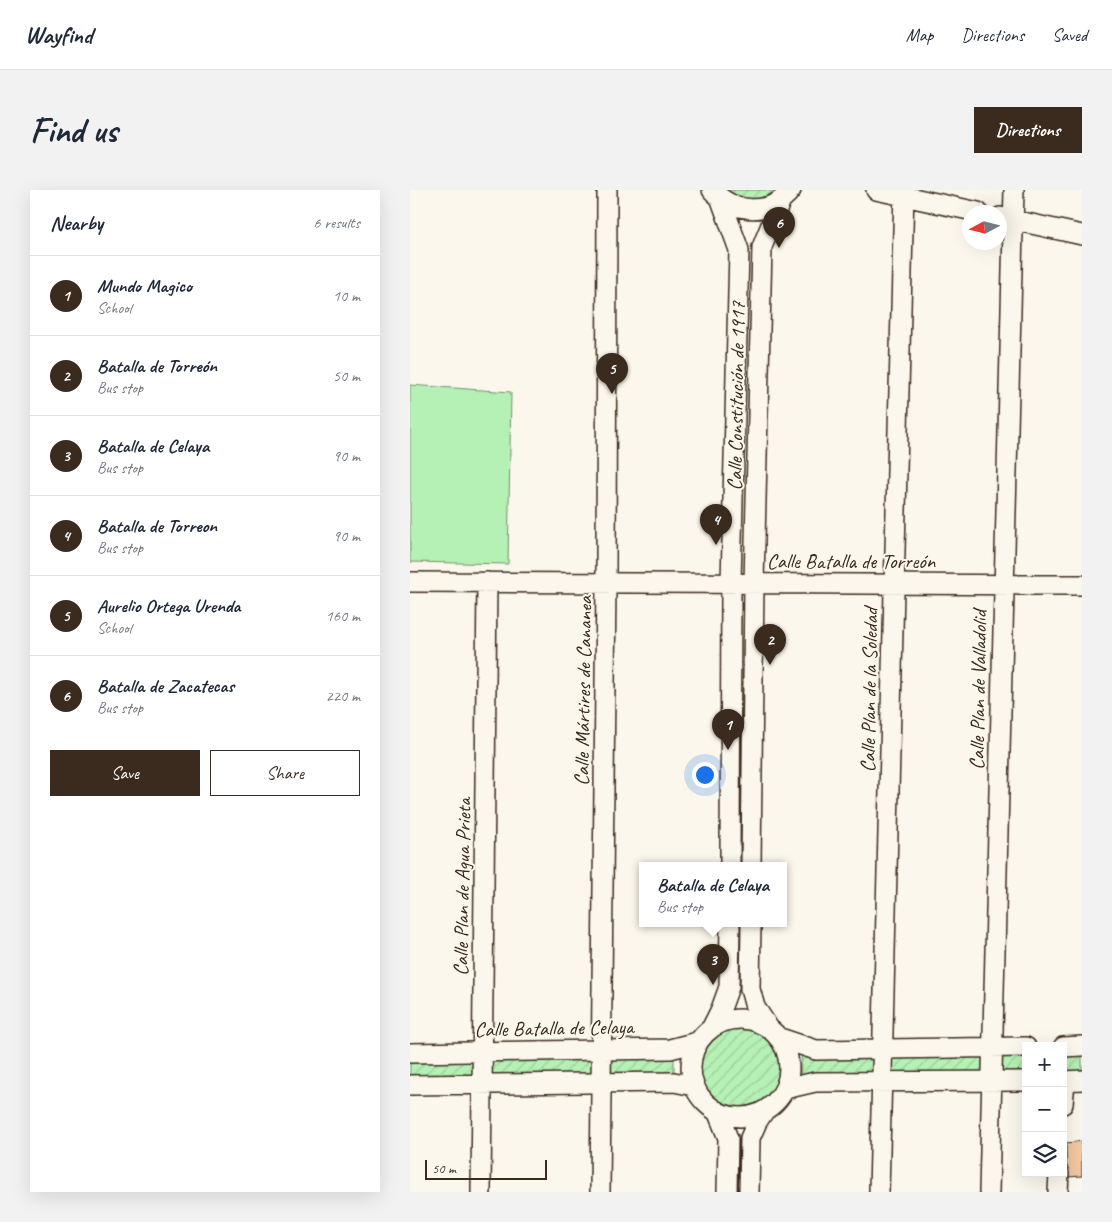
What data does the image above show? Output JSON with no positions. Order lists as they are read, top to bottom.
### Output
{
  "streets": {
    "street": [
      "Calle Constitución de 1917",
      "Calle Batalla de Torreón",
      "Calle Plan de la Soledad",
      "Calle Plan de Valladolid",
      "Calle Mártires de Cananea",
      "Calle Plan de Agua Prieta",
      "Calle Batalla de Celaya"
    ]
  },
  "crossings": [
    ["Calle Constitución de 1917", "Calle Batalla de Torreón"],
    ["Calle Batalla de Torreón", "Calle Plan de la Soledad"],
    ["Calle Batalla de Torreón", "Calle Plan de Valladolid"],
    ["Calle Batalla de Torreón", "Calle Mártires de Cananea"],
    ["Calle Batalla de Torreón", "Calle Plan de Agua Prieta"],
    ["Calle Mártires de Cananea", "Calle Batalla de Celaya"],
    ["Calle Plan de Agua Prieta", "Calle Batalla de Celaya"]
  ],
  "scale_bar": "50 m",
  "north": "left",
  "page": {
    "header": "Wayfind",
    "nav": ["Map", "Directions", "Saved"],
    "buttons": [
      "Directions",
      ["Save", "Share"]
    ],
    "title": "Find us",
    "heading": ["Nearby", "6 results"],
    "pins": [
      "6",
      "5",
      "4",
      "2",
      "1",
      "3"
    ],
    "list": [
      {
        "mark": "1",
        "name": "Mundo Magico",
        "note": "School",
        "value": "10 m"
      },
      {
        "mark": "2",
        "name": "Batalla de Torreón",
        "note": "Bus stop",
        "value": "50 m"
      },
      {
        "mark": "3",
        "name": "Batalla de Celaya",
        "note": "Bus stop",
        "value": "90 m"
      },
      {
        "mark": "4",
        "name": "Batalla de Torreon",
        "note": "Bus stop",
        "value": "90 m"
      },
      {
        "mark": "5",
        "name": "Aurelio Ortega Urenda",
        "note": "School",
        "value": "160 m"
      },
      {
        "mark": "6",
        "name": "Batalla de Zacatecas",
        "note": "Bus stop",
        "value": "220 m"
      }
    ],
    "popup": ["Batalla de Celaya", "Bus stop"],
    "map_buttons": ["+", "−"],
    "scale": "50 m"
  }
}
